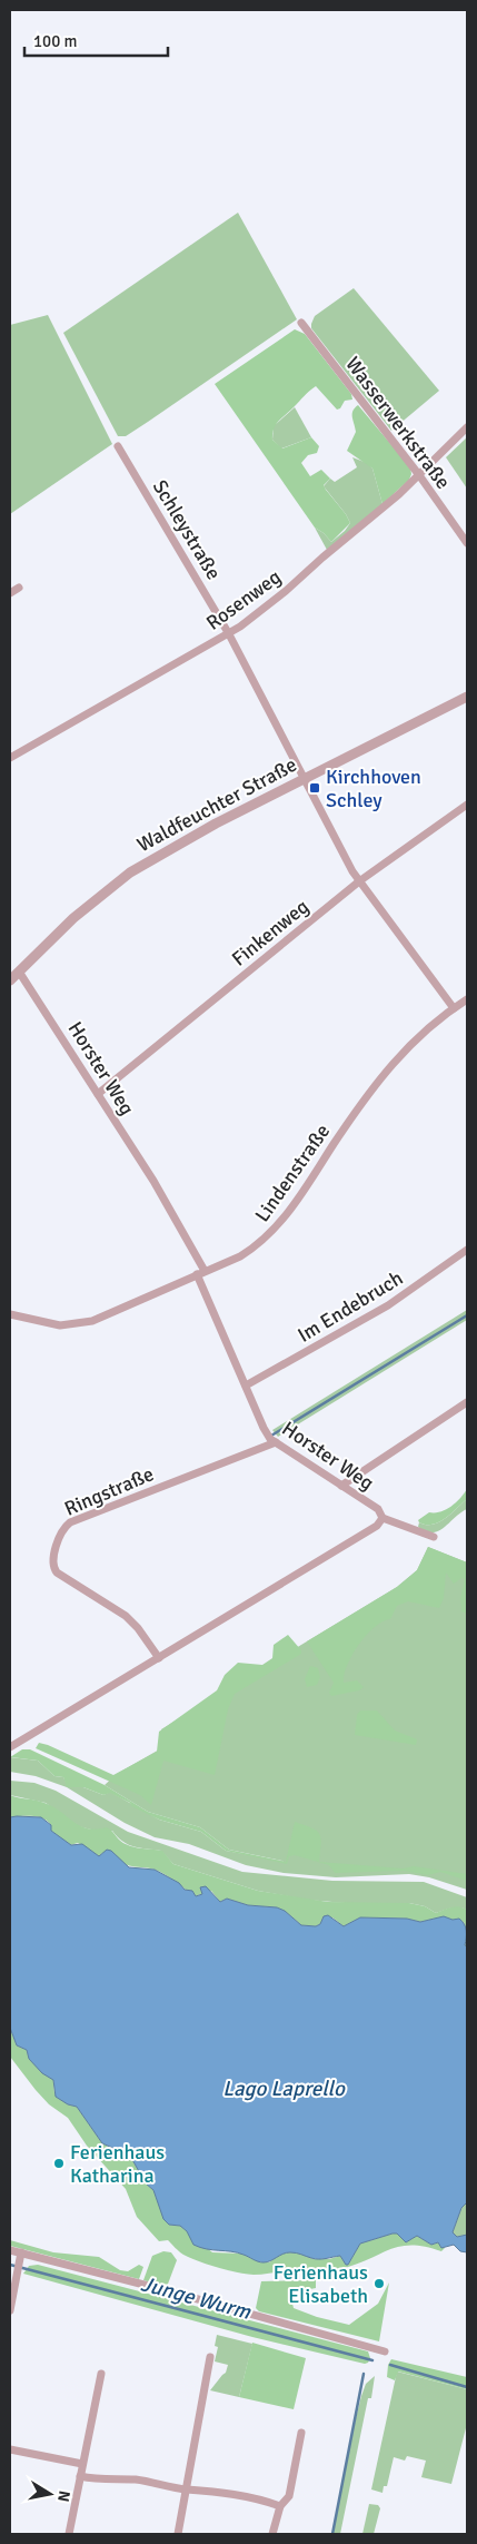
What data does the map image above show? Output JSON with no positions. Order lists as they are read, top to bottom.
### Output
{
  "streets": {
    "street": [
      "Wasserwerkstraße",
      "Schleystraße",
      "Rosenweg",
      "Waldfeuchter Straße",
      "Finkenweg",
      "Horster Weg",
      "Lindenstraße",
      "Im Endebruch",
      "Ringstraße"
    ]
  },
  "crossings": [
    ["Wasserwerkstraße", "Rosenweg"],
    ["Schleystraße", "Rosenweg"],
    ["Schleystraße", "Waldfeuchter Straße"],
    ["Schleystraße", "Finkenweg"],
    ["Schleystraße", "Lindenstraße"],
    ["Waldfeuchter Straße", "Horster Weg"],
    ["Finkenweg", "Horster Weg"],
    ["Horster Weg", "Lindenstraße"],
    ["Horster Weg", "Im Endebruch"],
    ["Horster Weg", "Ringstraße"]
  ],
  "water": ["Lago Laprello", "Junge Wurm"],
  "places": {
    "transit": ["Kirchhoven Schley"],
    "other": ["Ferienhaus Katharina", "Ferienhaus Elisabeth"]
  },
  "scale_bar": "100 m",
  "north": "right"
}
